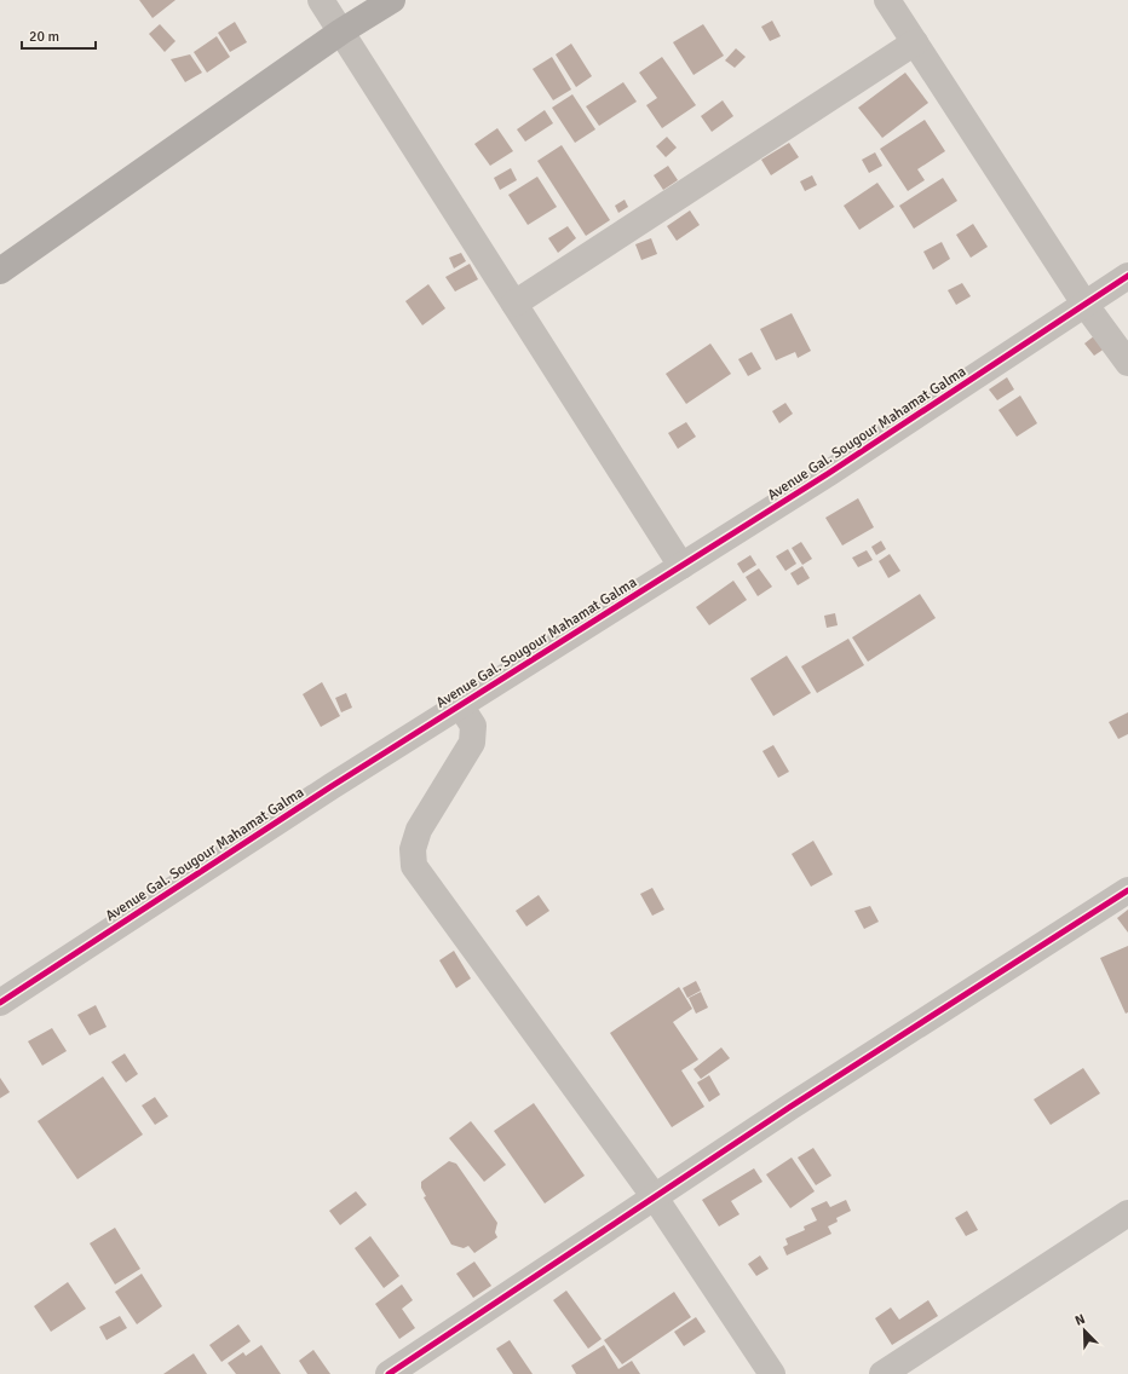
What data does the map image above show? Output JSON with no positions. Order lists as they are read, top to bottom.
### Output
{
  "streets": {
    "street": ["Avenue Gal. Sougour Mahamat Galma"]
  },
  "scale_bar": "20 m",
  "north": "top left"
}
